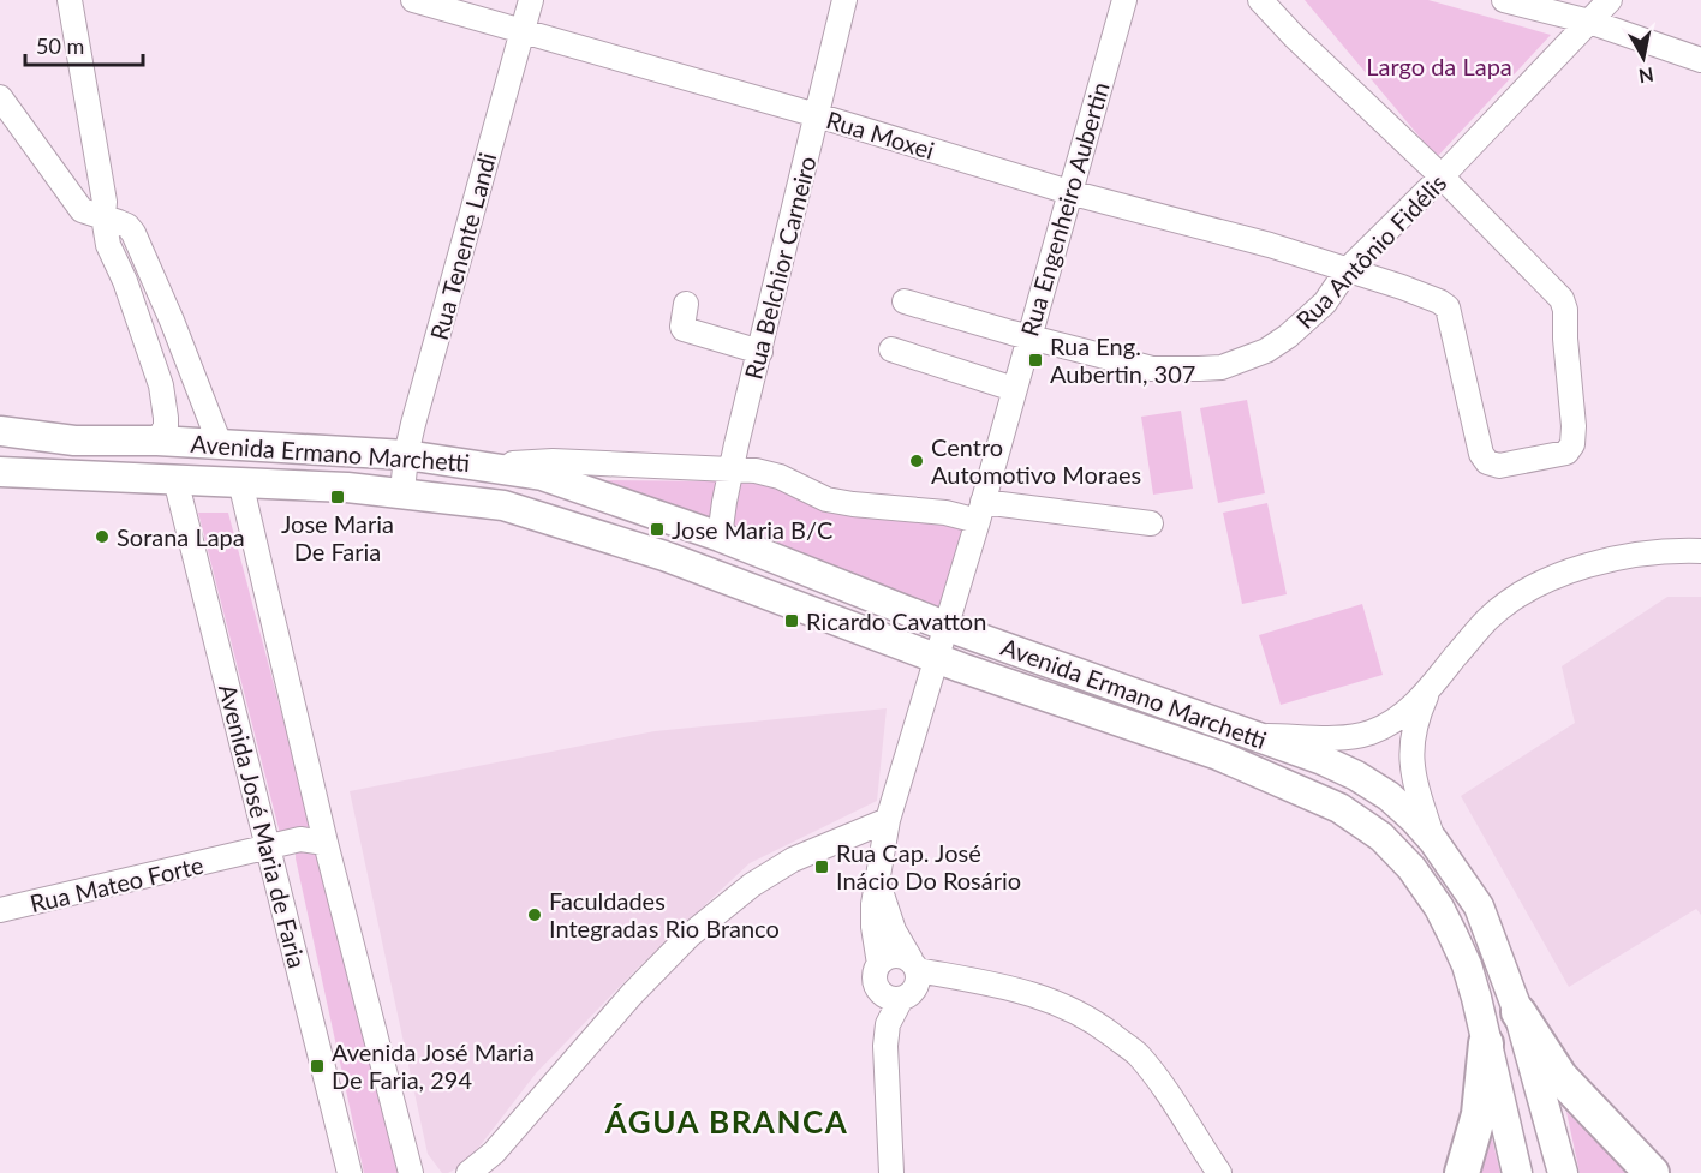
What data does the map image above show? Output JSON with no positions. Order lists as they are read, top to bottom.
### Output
{
  "streets": {
    "main road": ["Avenida Ermano Marchetti"],
    "street": [
      "Rua Moxei",
      "Rua Engenheiro Aubertin",
      "Rua Tenente Landi",
      "Rua Antônio Fidélis",
      "Rua Belchior Carneiro",
      "Avenida José Maria de Faria",
      "Rua Mateo Forte"
    ]
  },
  "crossings": [
    ["Rua Moxei", "Rua Engenheiro Aubertin"],
    ["Rua Moxei", "Rua Tenente Landi"],
    ["Rua Moxei", "Rua Antônio Fidélis"],
    ["Rua Moxei", "Rua Belchior Carneiro"],
    ["Rua Engenheiro Aubertin", "Rua Antônio Fidélis"],
    ["Rua Engenheiro Aubertin", "Avenida Ermano Marchetti"],
    ["Rua Tenente Landi", "Avenida Ermano Marchetti"],
    ["Rua Belchior Carneiro", "Avenida Ermano Marchetti"],
    ["Avenida Ermano Marchetti", "Avenida José Maria de Faria"],
    ["Avenida José Maria de Faria", "Rua Mateo Forte"]
  ],
  "districts": ["ÁGUA BRANCA"],
  "parks": ["Largo da Lapa"],
  "places": {
    "transit": [
      "Rua Eng. Aubertin, 307",
      "Jose Maria De Faria",
      "Jose Maria B/C",
      "Ricardo Cavatton",
      "Rua Cap. José Inácio Do Rosário",
      "Avenida José Maria De Faria, 294"
    ],
    "other": ["Centro Automotivo Moraes", "Sorana Lapa", "Faculdades Integradas Rio Branco"]
  },
  "scale_bar": "50 m",
  "north": "bottom"
}
